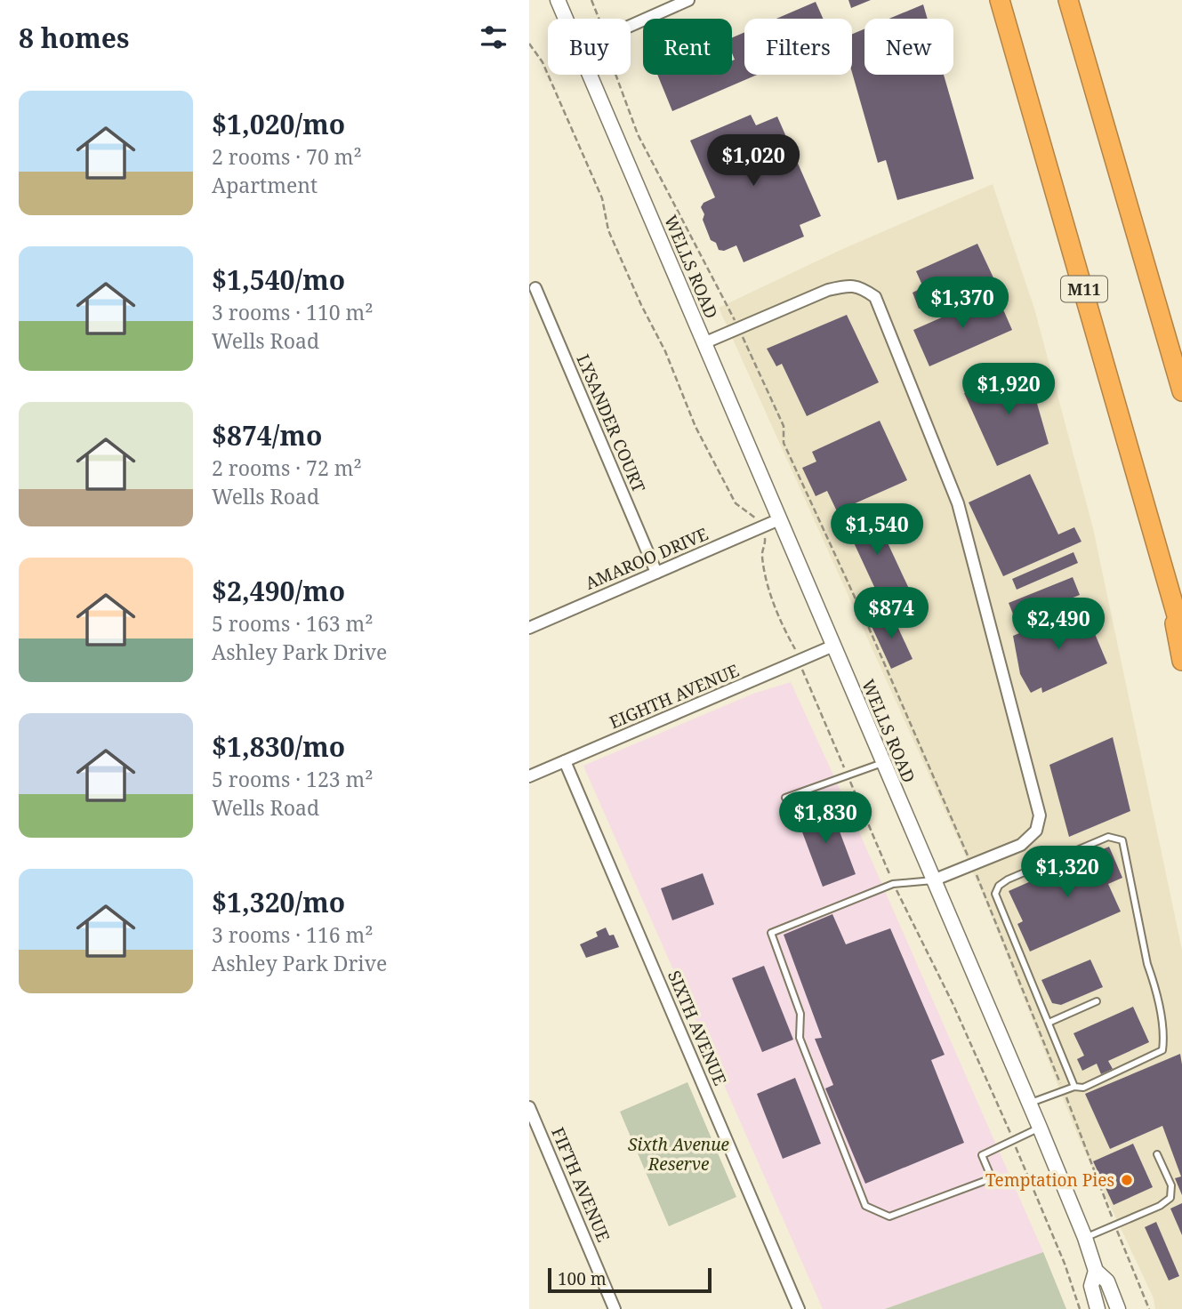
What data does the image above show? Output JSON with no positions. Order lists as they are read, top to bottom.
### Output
{
  "streets": {
    "highway": ["M11"],
    "main road": ["WELLS ROAD"],
    "street": [
      "LYSANDER COURT",
      "AMAROO DRIVE",
      "EIGHTH AVENUE",
      "SIXTH AVENUE",
      "FIFTH AVENUE"
    ]
  },
  "crossings": [
    ["WELLS ROAD", "AMAROO DRIVE"],
    ["WELLS ROAD", "EIGHTH AVENUE"],
    ["LYSANDER COURT", "AMAROO DRIVE"],
    ["EIGHTH AVENUE", "SIXTH AVENUE"]
  ],
  "parks": ["Sixth Avenue Reserve"],
  "places": ["Temptation Pies"],
  "scale_bar": "100 m",
  "page": {
    "heading": "8 homes",
    "chip": [
      "Buy",
      "Rent",
      "Filters",
      "New"
    ],
    "list": [
      {
        "name": "$1,020/mo",
        "note": "2 rooms · 70 m² · Apartment"
      },
      {
        "name": "$1,540/mo",
        "note": "3 rooms · 110 m² · Wells Road"
      },
      {
        "name": "$874/mo",
        "note": "2 rooms · 72 m² · Wells Road"
      },
      {
        "name": "$2,490/mo",
        "note": "5 rooms · 163 m² · Ashley Park Drive"
      },
      {
        "name": "$1,830/mo",
        "note": "5 rooms · 123 m² · Wells Road"
      },
      {
        "name": "$1,320/mo",
        "note": "3 rooms · 116 m² · Ashley Park Drive"
      }
    ],
    "price": [
      "$1,020",
      "$1,370",
      "$1,920",
      "$1,540",
      "$874",
      "$2,490",
      "$1,830",
      "$1,320"
    ],
    "scale": "100 m"
  }
}
